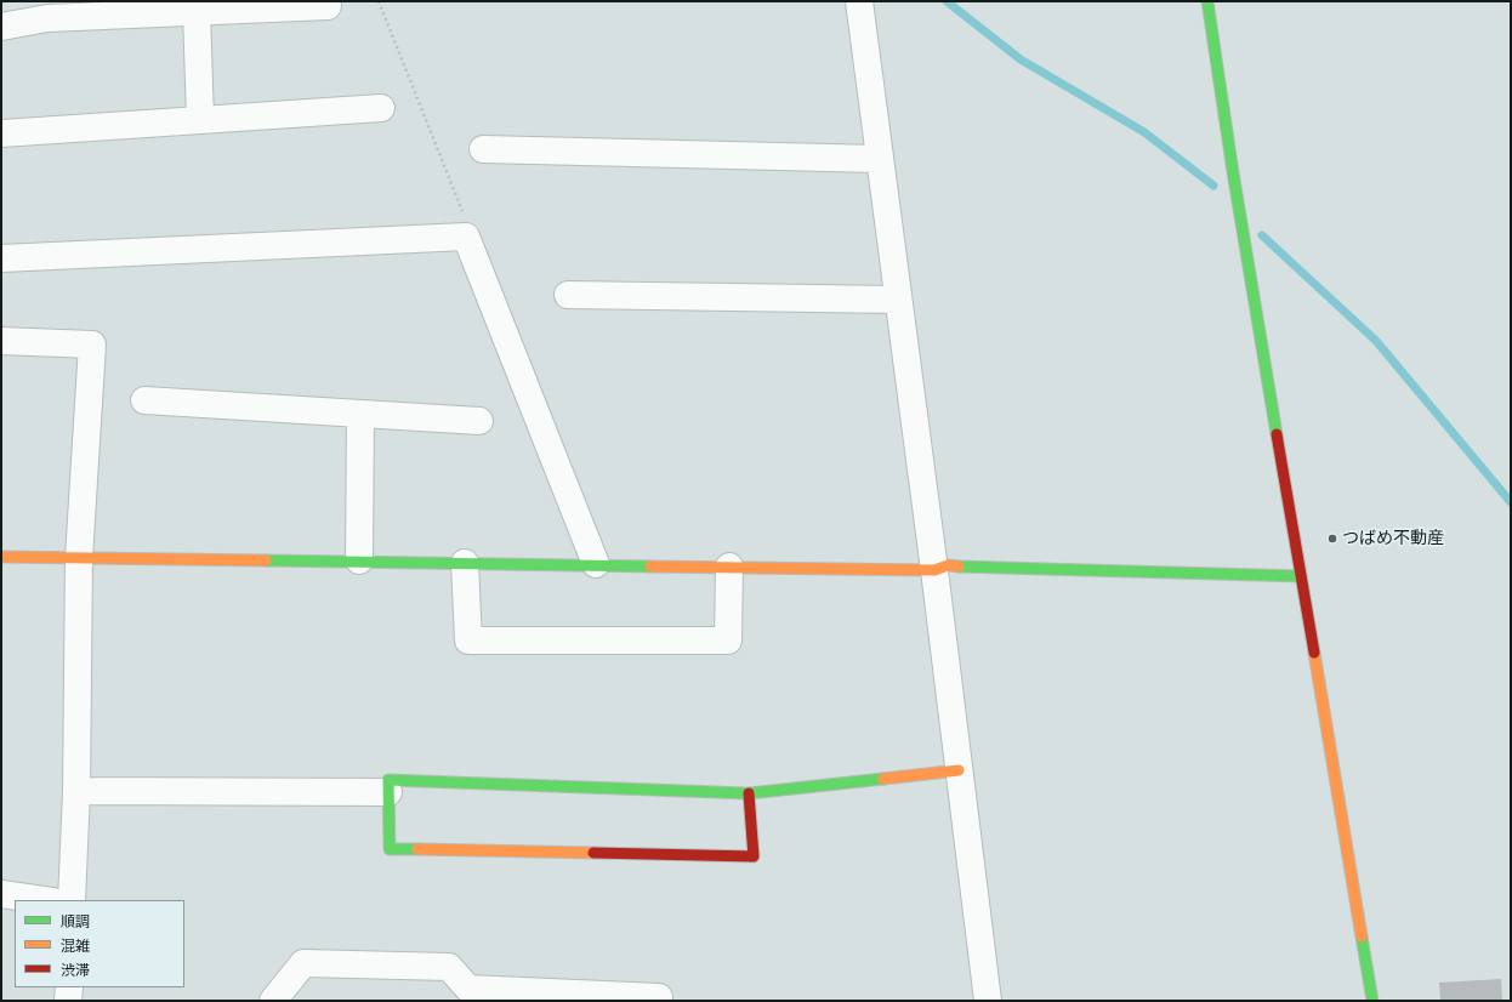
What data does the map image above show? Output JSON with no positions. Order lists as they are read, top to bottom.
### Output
{
  "places": ["つばめ不動産"],
  "legend": ["順調", "混雑", "渋滞"]
}
